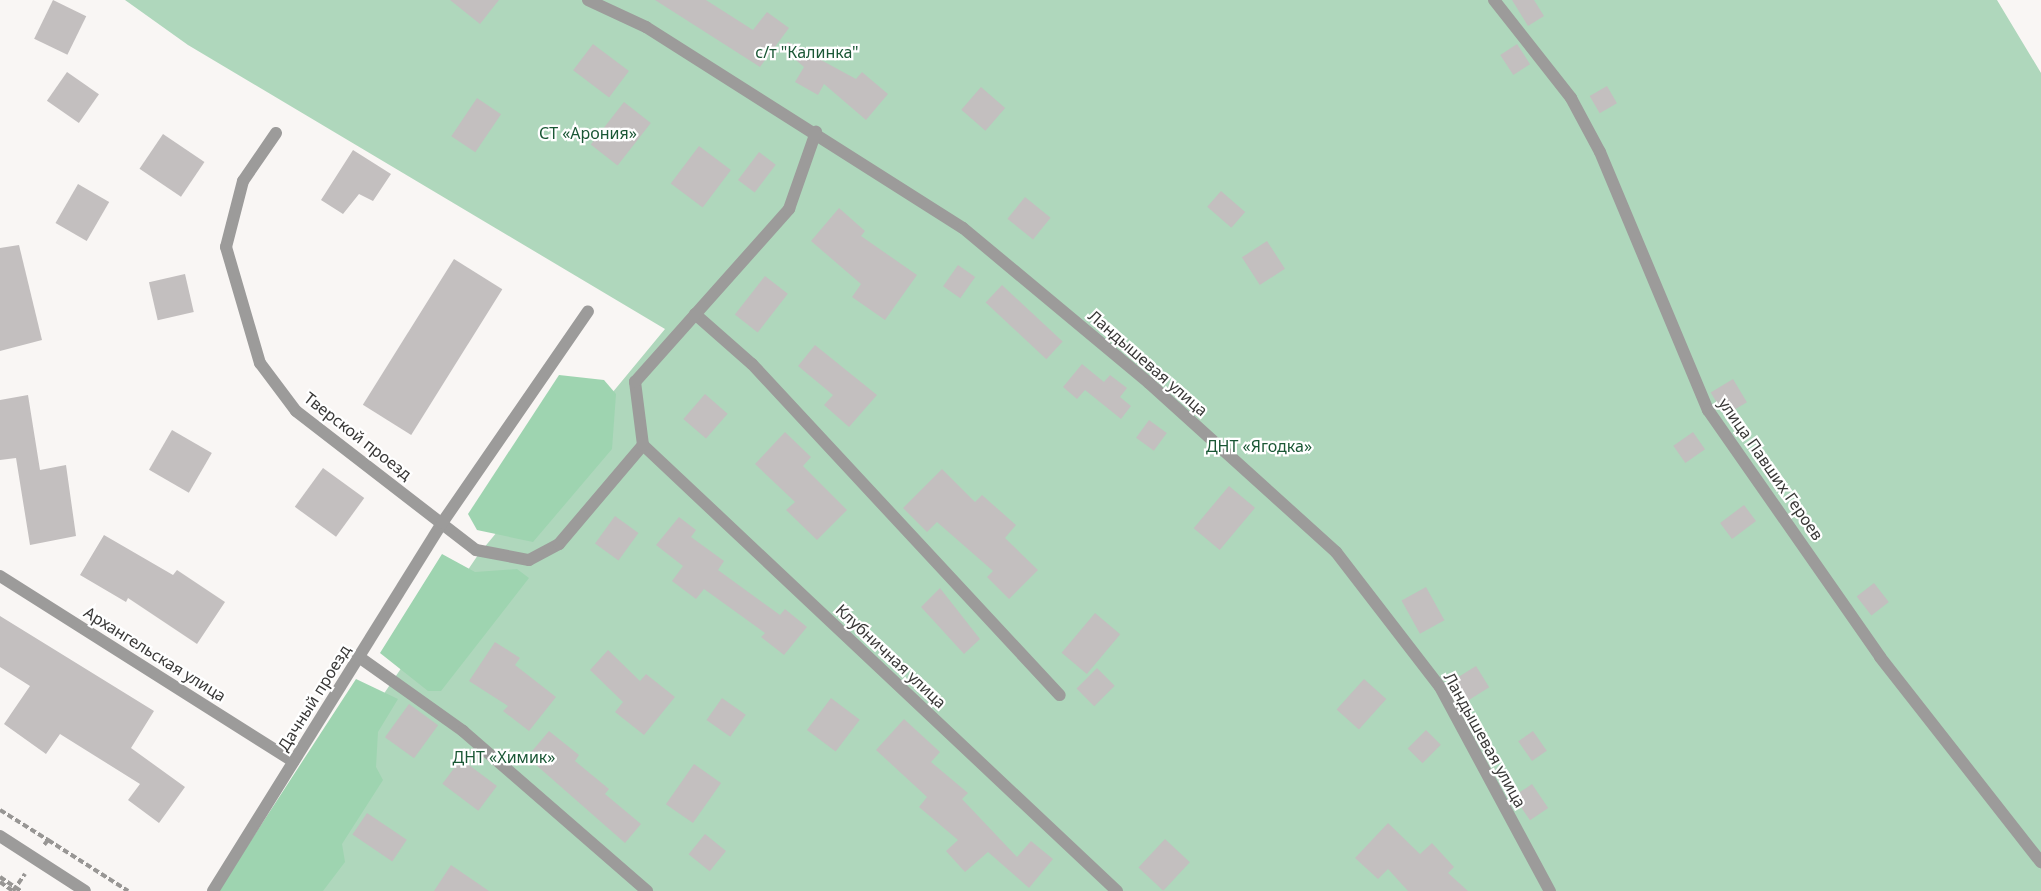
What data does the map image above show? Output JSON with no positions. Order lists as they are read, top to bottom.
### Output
{
  "streets": {
    "street": [
      "Ландышевая улица",
      "Тверской проезд",
      "улица Павших Героев",
      "Архангельская улица",
      "Клубничная улица",
      "Дачный проезд"
    ]
  },
  "crossings": [
    ["Тверской проезд", "Дачный проезд"],
    ["Архангельская улица", "Дачный проезд"]
  ],
  "parks": [
    "с/т \"Калинка\"",
    "СТ «Арония»",
    "ДНТ «Ягодка»",
    "ДНТ «Химик»"
  ]
}
